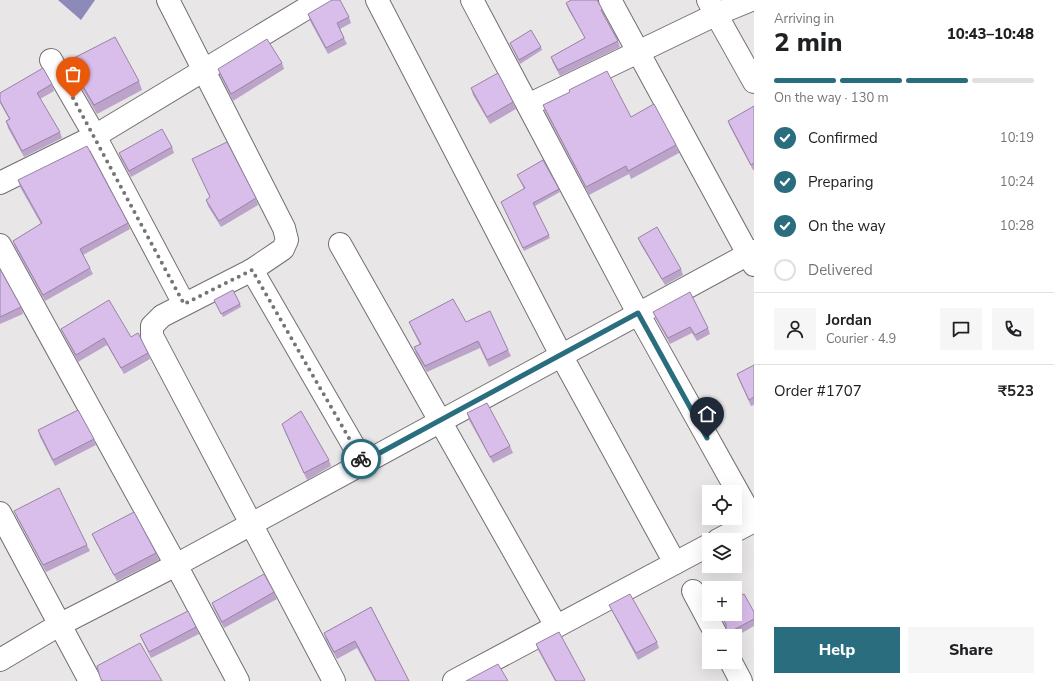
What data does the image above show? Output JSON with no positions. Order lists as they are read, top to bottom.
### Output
{
  "page": {
    "heading": ["2 min", "Arriving in", "10:43–10:48"],
    "panel": [
      "Jordan",
      "Courier · 4.9",
      "Order #1707",
      "₹523"
    ],
    "bar": "On the way · 130 m",
    "list": [
      ["Confirmed", "10:19"],
      ["Preparing", "10:24"],
      ["On the way", "10:28"],
      "Delivered"
    ],
    "map_buttons": ["+", "−"],
    "buttons": ["Help", "Share"]
  }
}
